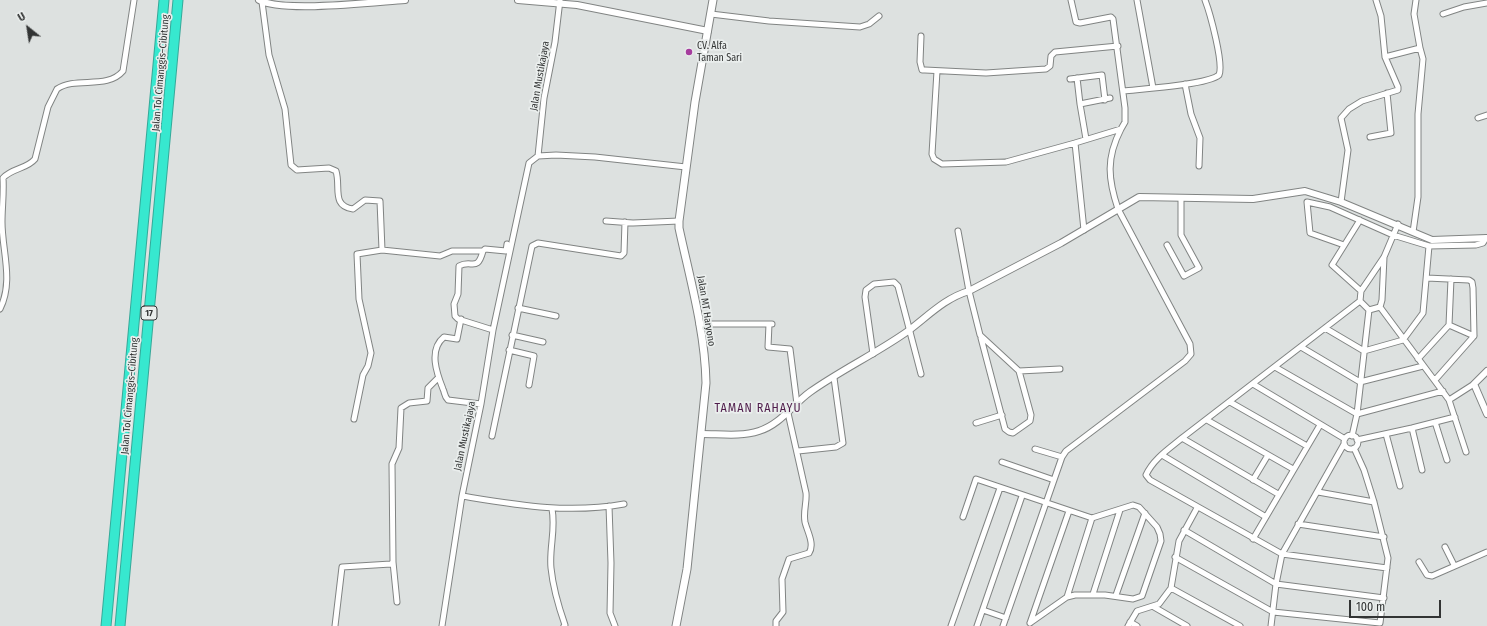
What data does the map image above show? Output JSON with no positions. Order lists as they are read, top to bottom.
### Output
{
  "streets": {
    "highway": ["Jalan Tol Cimanggis–Cibitung", "17"],
    "main road": ["Jalan MT Haryono"],
    "street": ["Jalan Mustikajaya"]
  },
  "districts": ["TAMAN RAHAYU"],
  "places": ["CV. Alfa Taman Sari"],
  "scale_bar": "100 m",
  "north": "top left"
}
